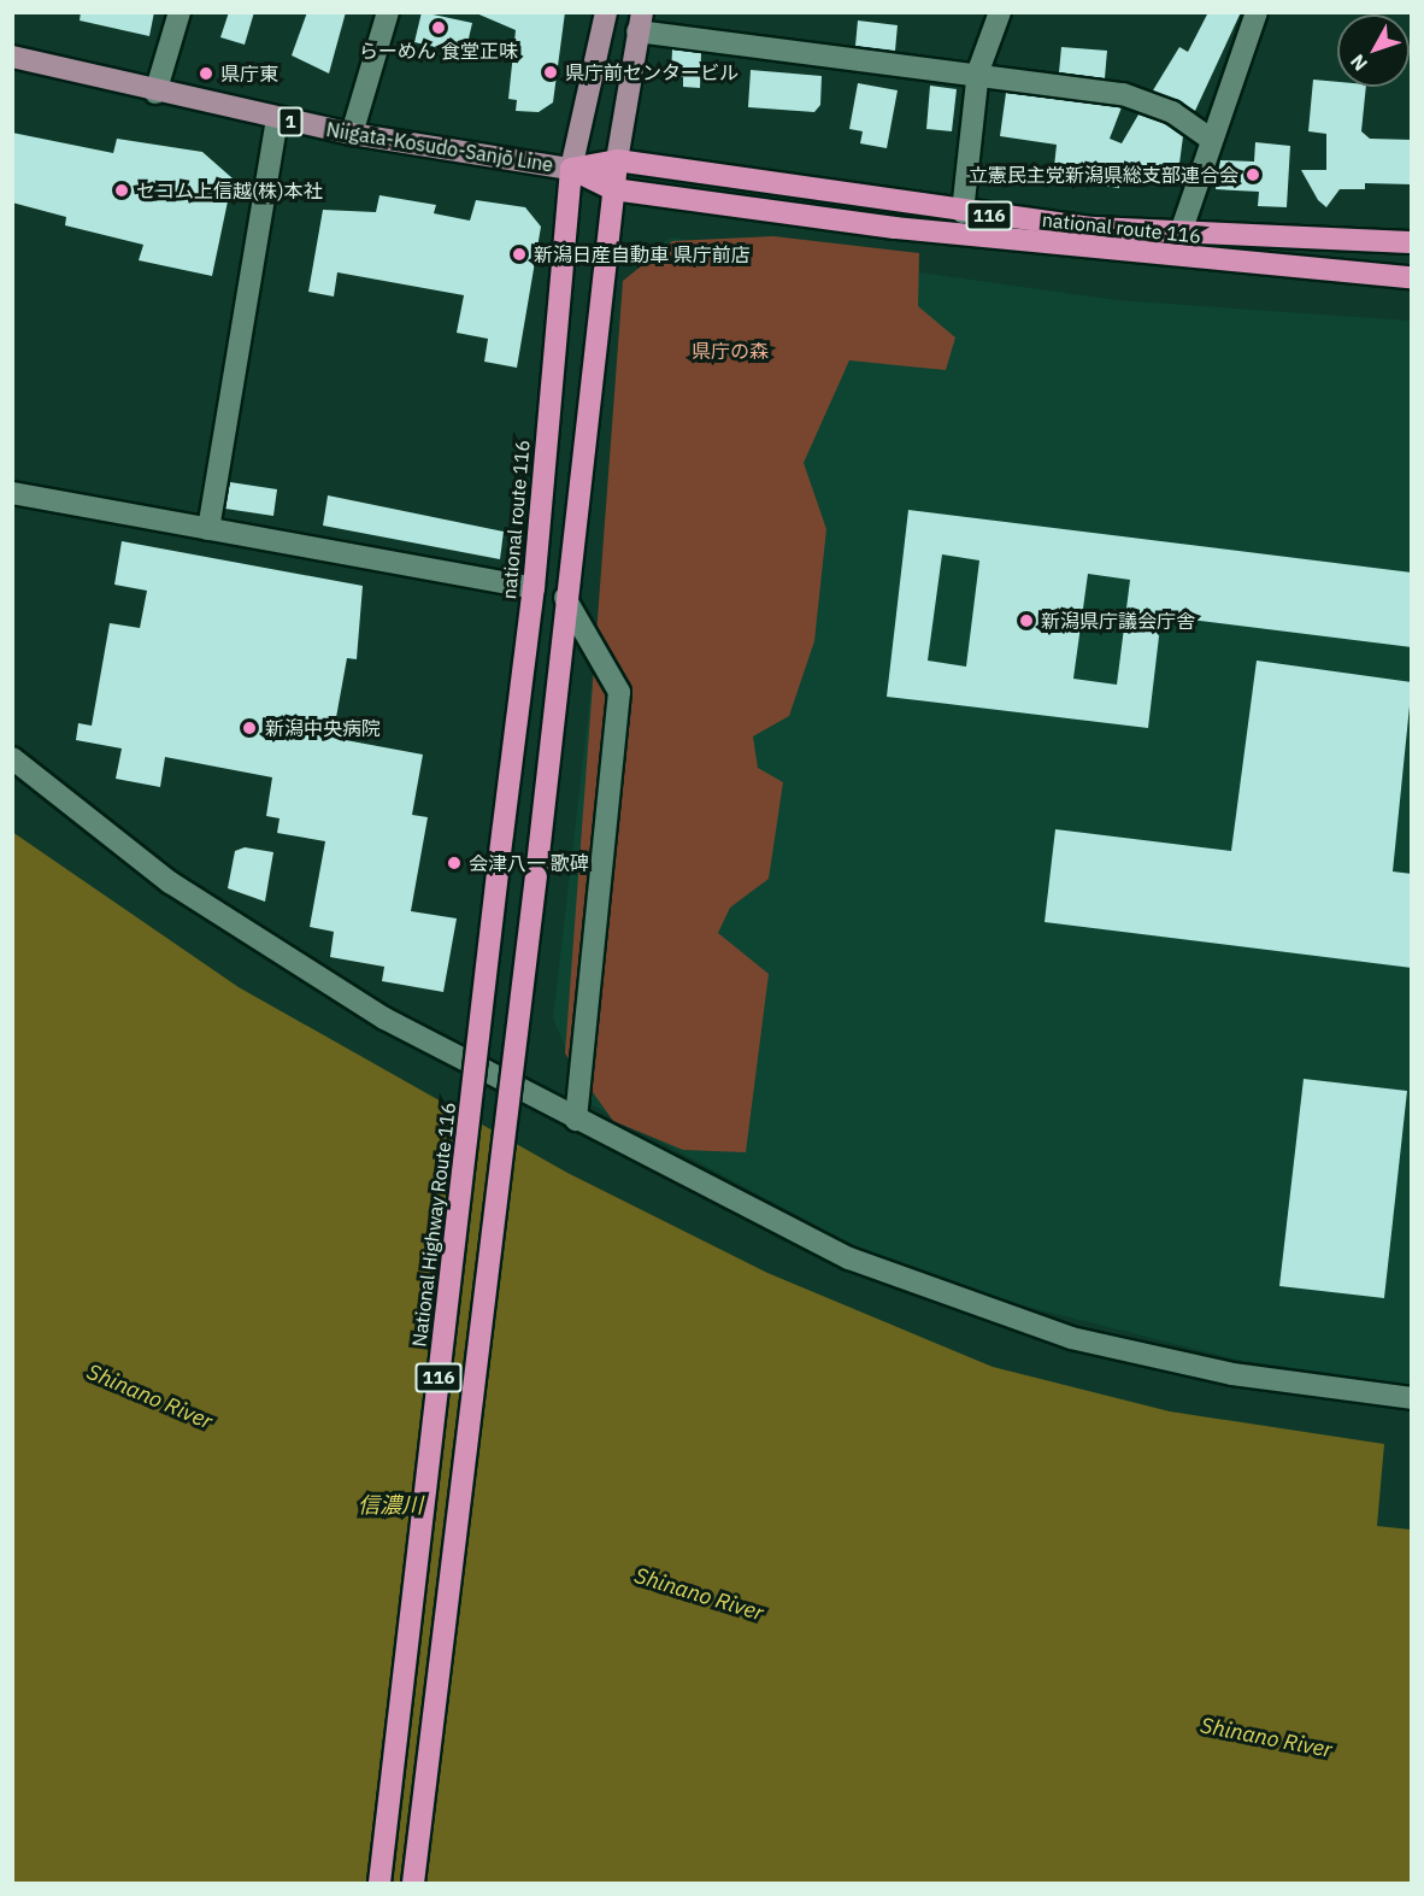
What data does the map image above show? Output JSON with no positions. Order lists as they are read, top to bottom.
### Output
{
  "streets": {
    "highway": ["116", "national route 116", "National Highway Route 116"],
    "main road": ["1", "Niigata-Kosudo-Sanjō Line"]
  },
  "crossings": [
    ["Niigata-Kosudo-Sanjō Line", "national route 116"],
    ["116", "national route 116"],
    ["national route 116", "National Highway Route 116"]
  ],
  "water": ["Shinano River", "信濃川"],
  "parks": ["県庁の森"],
  "places": [
    "らーめん 食堂正味",
    "県庁前センタービル",
    "県庁東",
    "立憲民主党新潟県総支部連合会",
    "セコム上信越(株)本社",
    "新潟日産自動車 県庁前店",
    "新潟県庁議会庁舎",
    "新潟中央病院",
    "会津八一 歌碑"
  ],
  "north": "bottom left"
}
